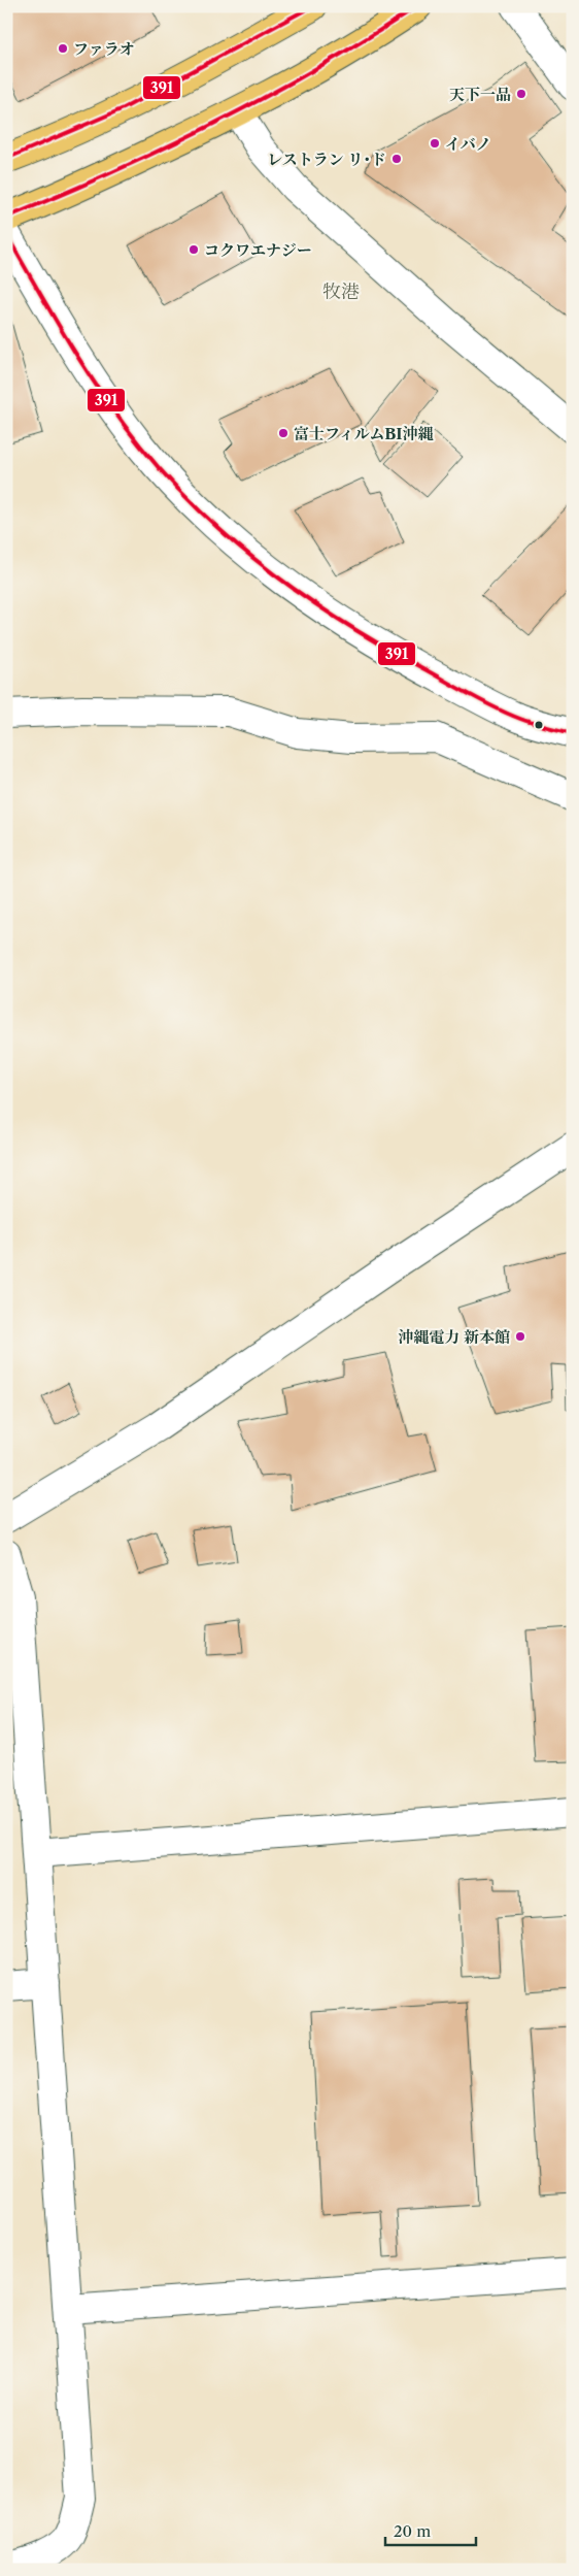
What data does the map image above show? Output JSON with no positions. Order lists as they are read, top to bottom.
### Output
{
  "districts": ["牧港"],
  "places": [
    "ファラオ",
    "天下一品",
    "イバノ",
    "レストラン リ･ド",
    "コクワエナジー",
    "富士フィルムBI沖縄",
    "沖縄電力 新本館"
  ],
  "lines": ["transit line 391"],
  "scale_bar": "20 m"
}
